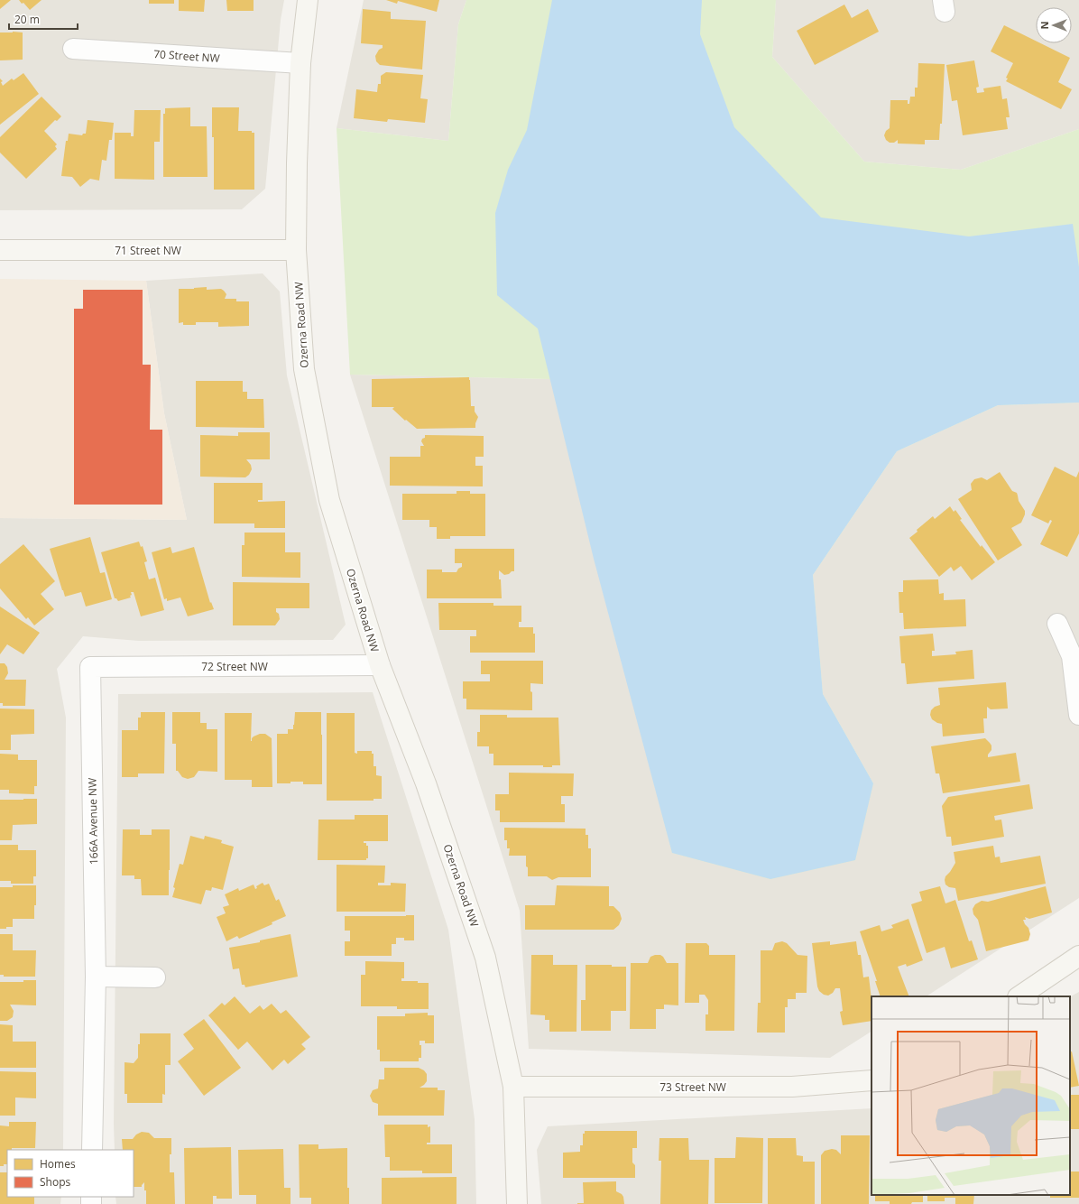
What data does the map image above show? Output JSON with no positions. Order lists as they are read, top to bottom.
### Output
{
  "streets": {
    "street": [
      "70 Street NW",
      "71 Street NW",
      "Ozerna Road NW",
      "72 Street NW",
      "166A Avenue NW",
      "73 Street NW"
    ]
  },
  "crossings": [
    ["70 Street NW", "Ozerna Road NW"],
    ["71 Street NW", "Ozerna Road NW"],
    ["Ozerna Road NW", "72 Street NW"],
    ["Ozerna Road NW", "73 Street NW"],
    ["72 Street NW", "166A Avenue NW"]
  ],
  "legend": ["Homes", "Shops"],
  "scale_bar": "20 m",
  "north": "left"
}
